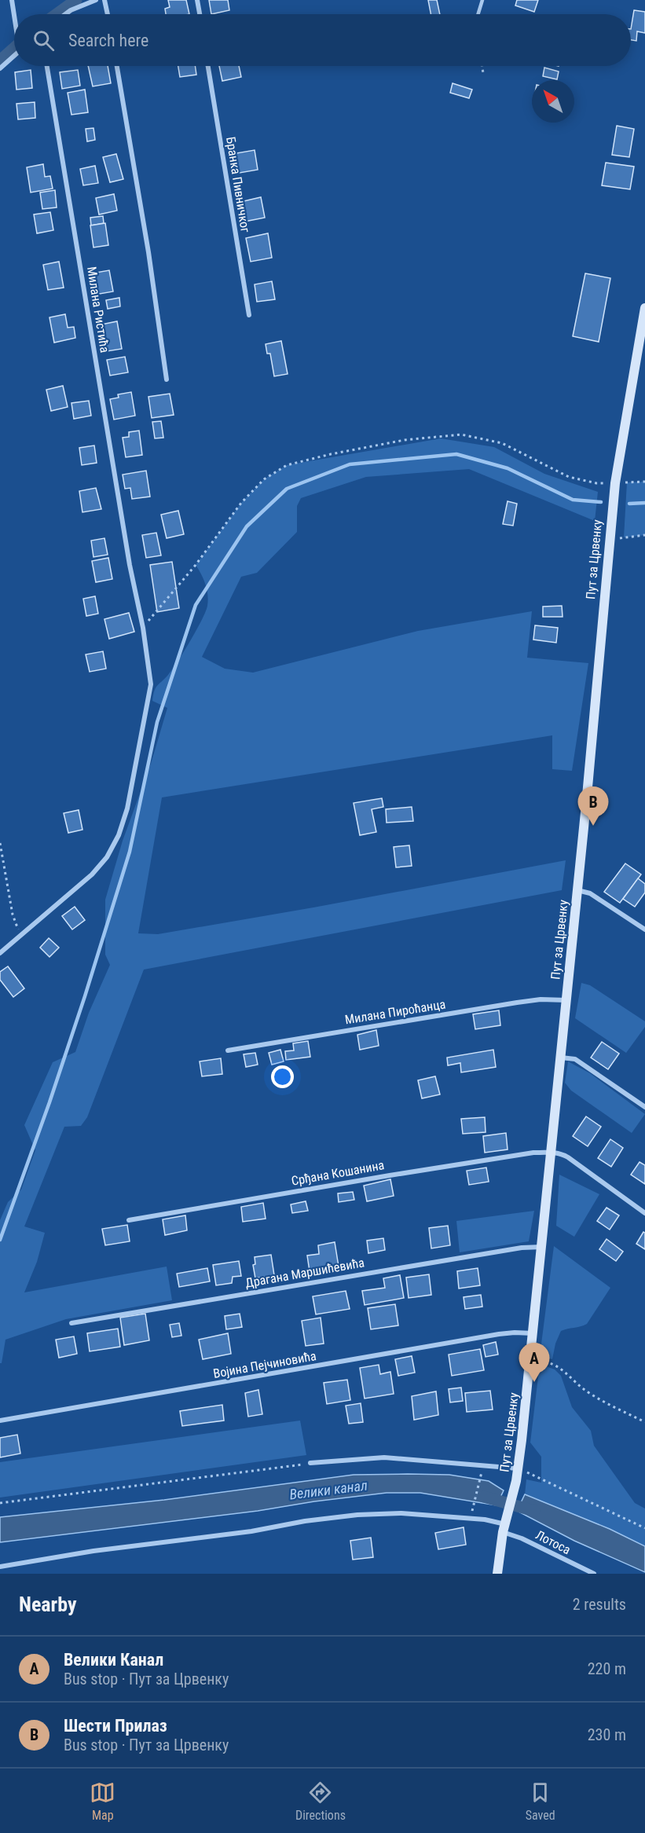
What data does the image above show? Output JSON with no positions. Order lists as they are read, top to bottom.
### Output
{
  "streets": {
    "street": [
      "Бранка Пивничког",
      "Милана Ристића",
      "Пут за Црвенку",
      "Милана Пироћанца",
      "Срђана Кошанина",
      "Драгана Маршићевића",
      "Војина Пејчиновића",
      "Лотоса"
    ]
  },
  "crossings": [
    ["Пут за Црвенку", "Милана Пироћанца"],
    ["Пут за Црвенку", "Срђана Кошанина"],
    ["Пут за Црвенку", "Драгана Маршићевића"],
    ["Пут за Црвенку", "Војина Пејчиновића"],
    ["Пут за Црвенку", "Лотоса"]
  ],
  "water": ["Велики канал"],
  "north": "top left",
  "page": {
    "search": "Search here",
    "pins": ["B", "A"],
    "heading": ["Nearby", "2 results"],
    "list": [
      {
        "mark": "A",
        "name": "Велики Канал",
        "note": "Bus stop · Пут за Црвенку",
        "value": "220 m"
      },
      {
        "mark": "B",
        "name": "Шести Прилаз",
        "note": "Bus stop · Пут за Црвенку",
        "value": "230 m"
      }
    ],
    "nav": ["Map", "Directions", "Saved"]
  }
}
